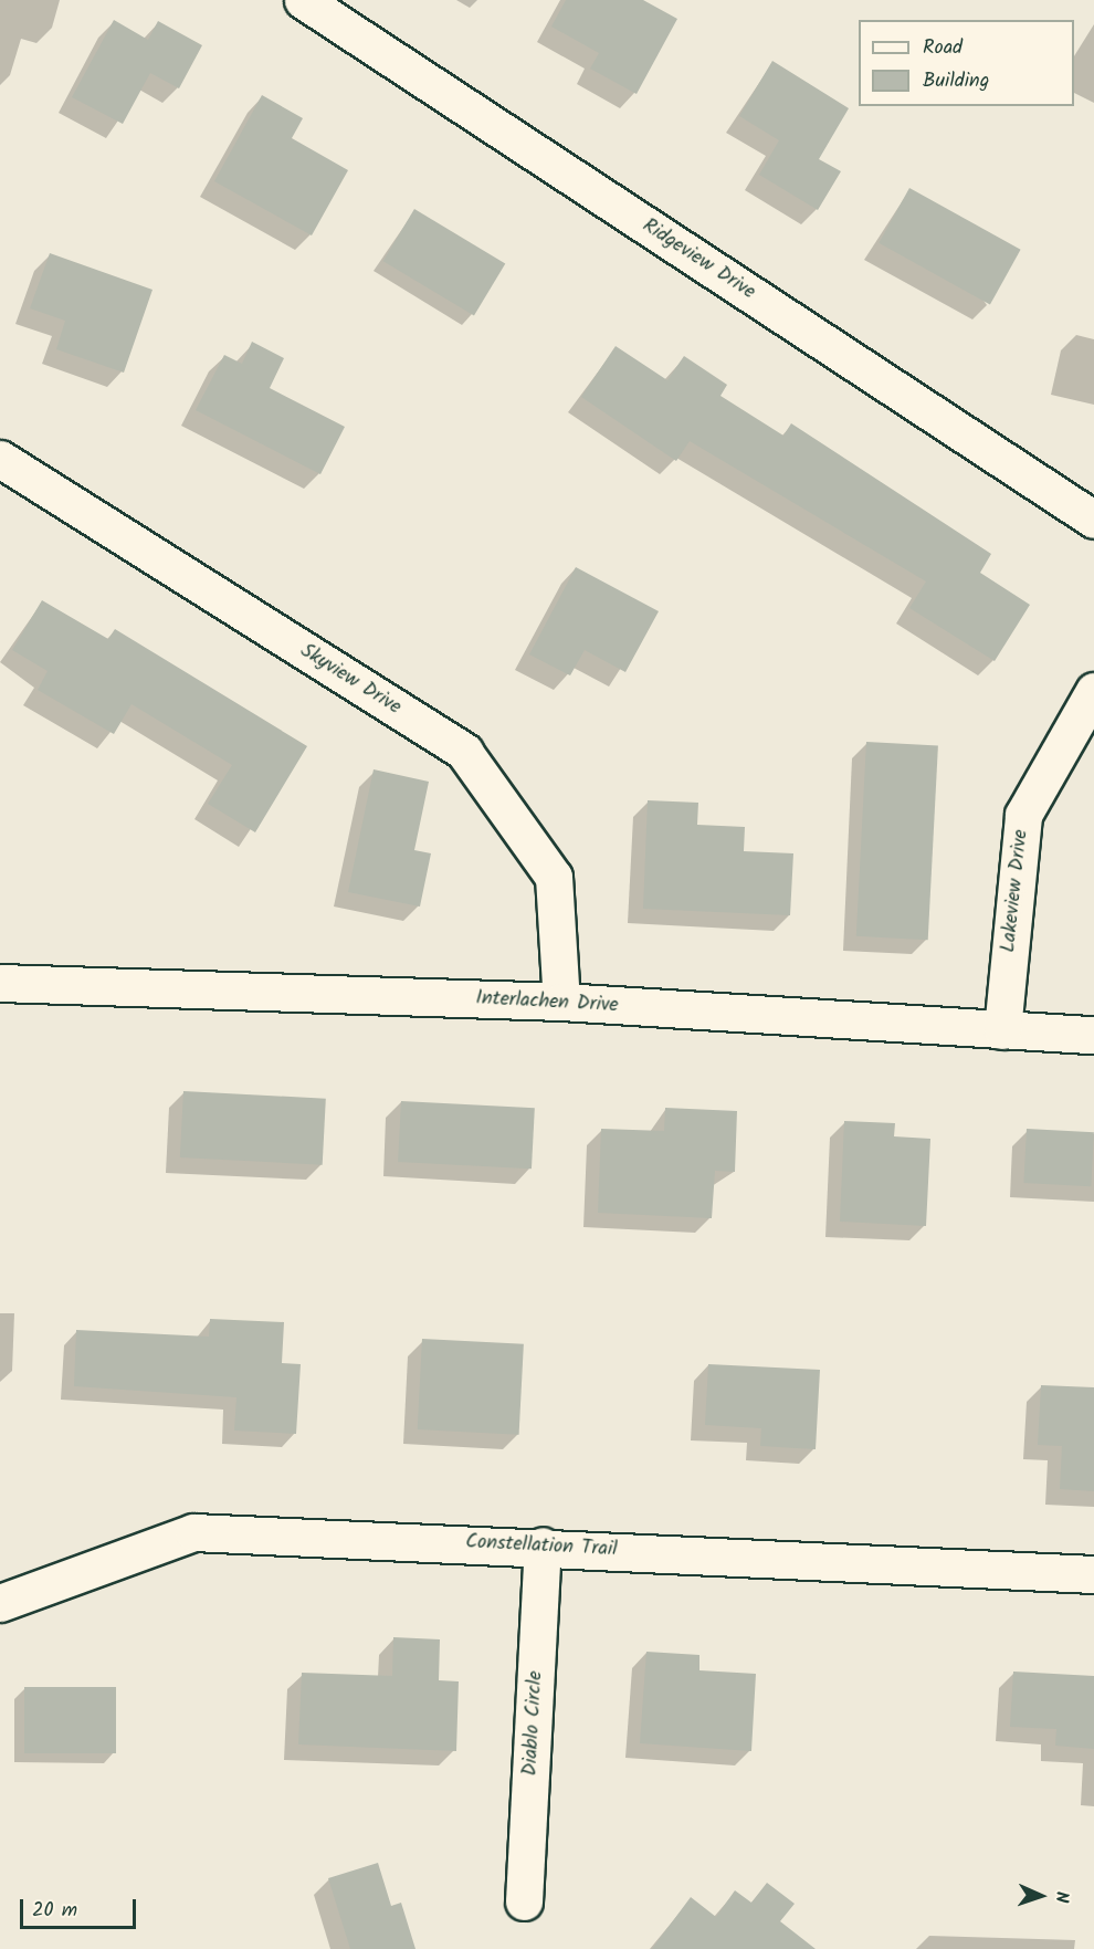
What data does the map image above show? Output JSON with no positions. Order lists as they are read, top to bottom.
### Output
{
  "streets": {
    "street": [
      "Ridgeview Drive",
      "Skyview Drive",
      "Lakeview Drive",
      "Interlachen Drive",
      "Constellation Trail",
      "Diablo Circle"
    ]
  },
  "crossings": [
    ["Skyview Drive", "Interlachen Drive"],
    ["Lakeview Drive", "Interlachen Drive"],
    ["Constellation Trail", "Diablo Circle"]
  ],
  "legend": ["Road", "Building"],
  "scale_bar": "20 m",
  "north": "right"
}
